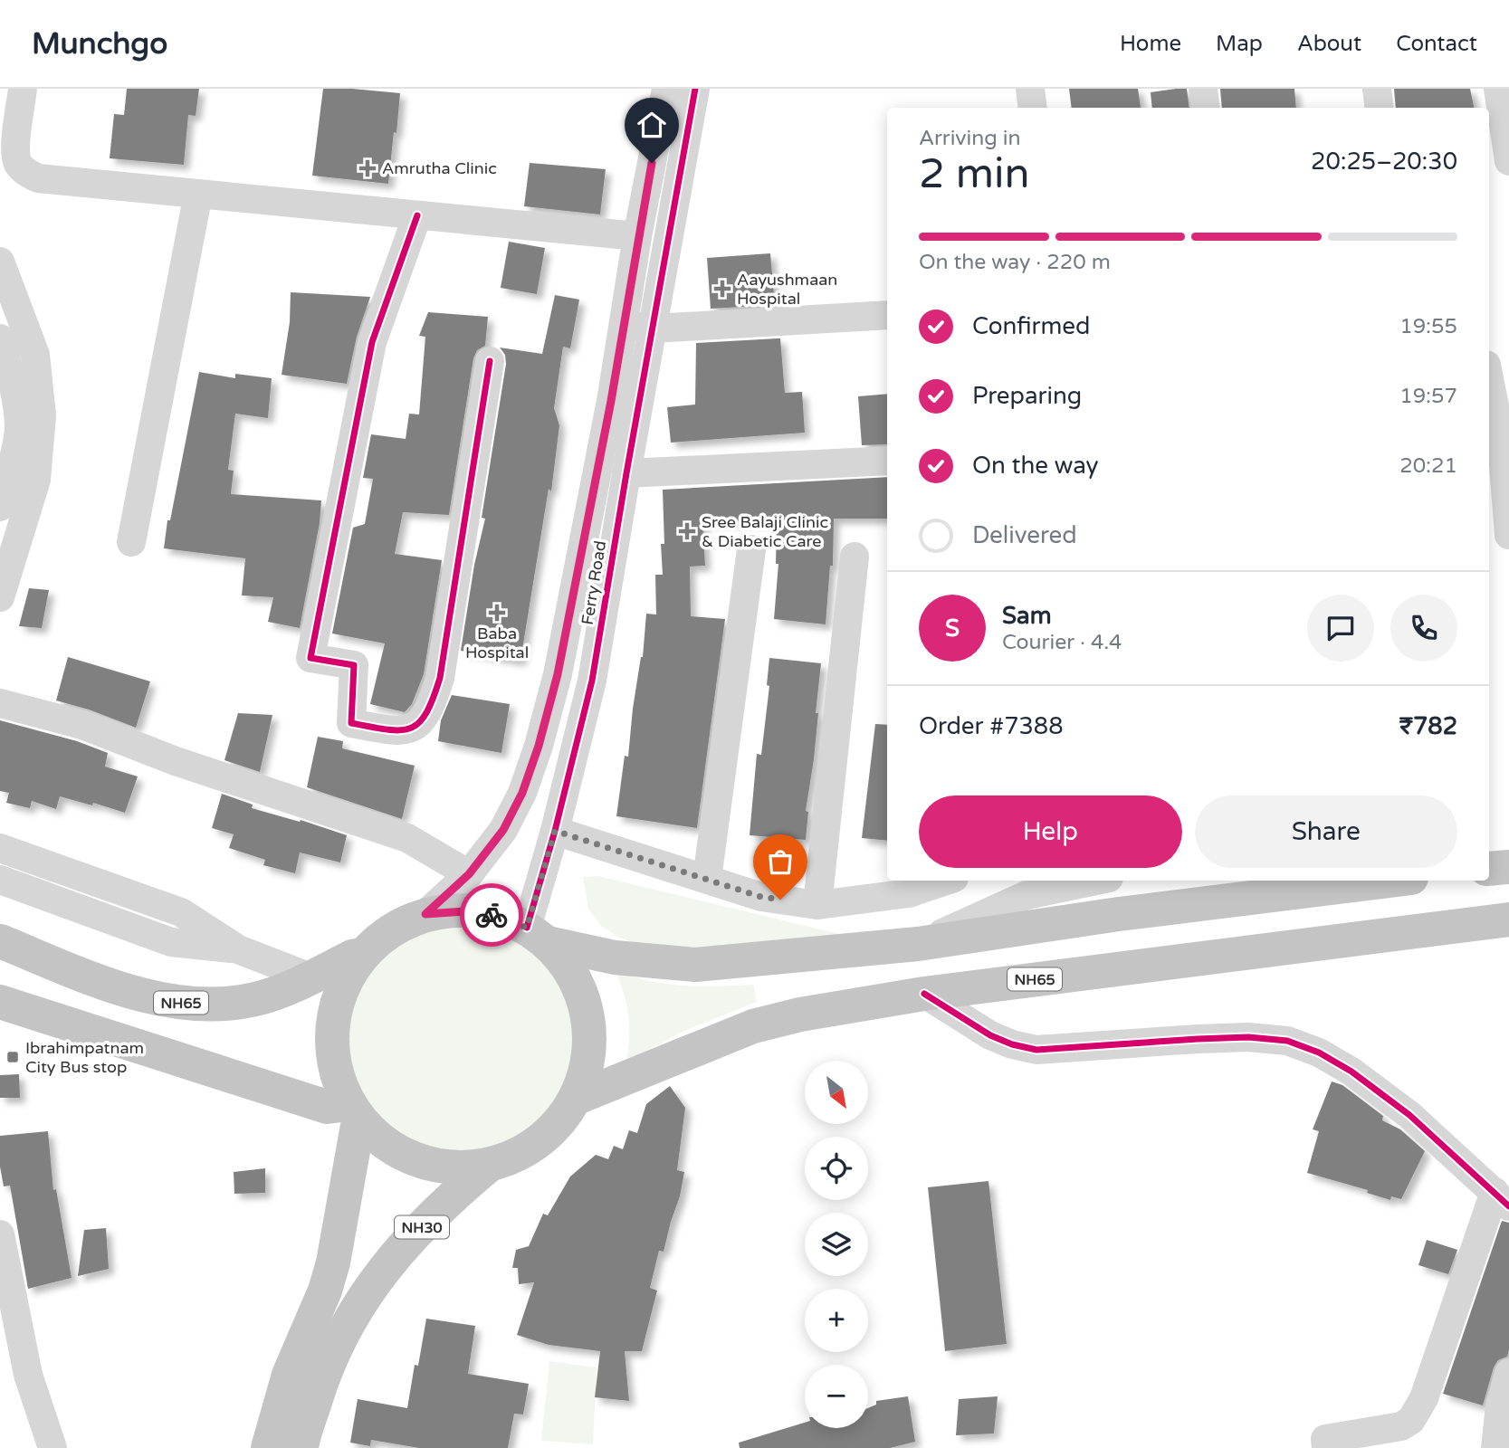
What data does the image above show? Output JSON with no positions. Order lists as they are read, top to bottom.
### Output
{
  "streets": {
    "highway": ["NH65", "NH30"],
    "street": ["Ferry Road"]
  },
  "crossings": [
    ["Ferry Road", "NH65"],
    ["NH65", "NH30"]
  ],
  "places": {
    "health": [
      "Amrutha Clinic",
      "Aayushmaan Hospital",
      "Sree Balaji Clinic & Diabetic Care",
      "Baba Hospital"
    ],
    "transit": ["Ibrahimpatnam City Bus stop"]
  },
  "north": "bottom right",
  "page": {
    "header": "Munchgo",
    "nav": [
      "Home",
      "Map",
      "About",
      "Contact"
    ],
    "heading": ["2 min", "Arriving in", "20:25–20:30"],
    "panel": [
      "Sam",
      "Courier · 4.4",
      "Order #7388",
      "₹782"
    ],
    "bar": "On the way · 220 m",
    "list": [
      ["Confirmed", "19:55"],
      ["Preparing", "19:57"],
      ["On the way", "20:21"],
      "Delivered"
    ],
    "round": "S",
    "buttons": ["Help", "Share"],
    "map_buttons": ["+", "−"]
  }
}
